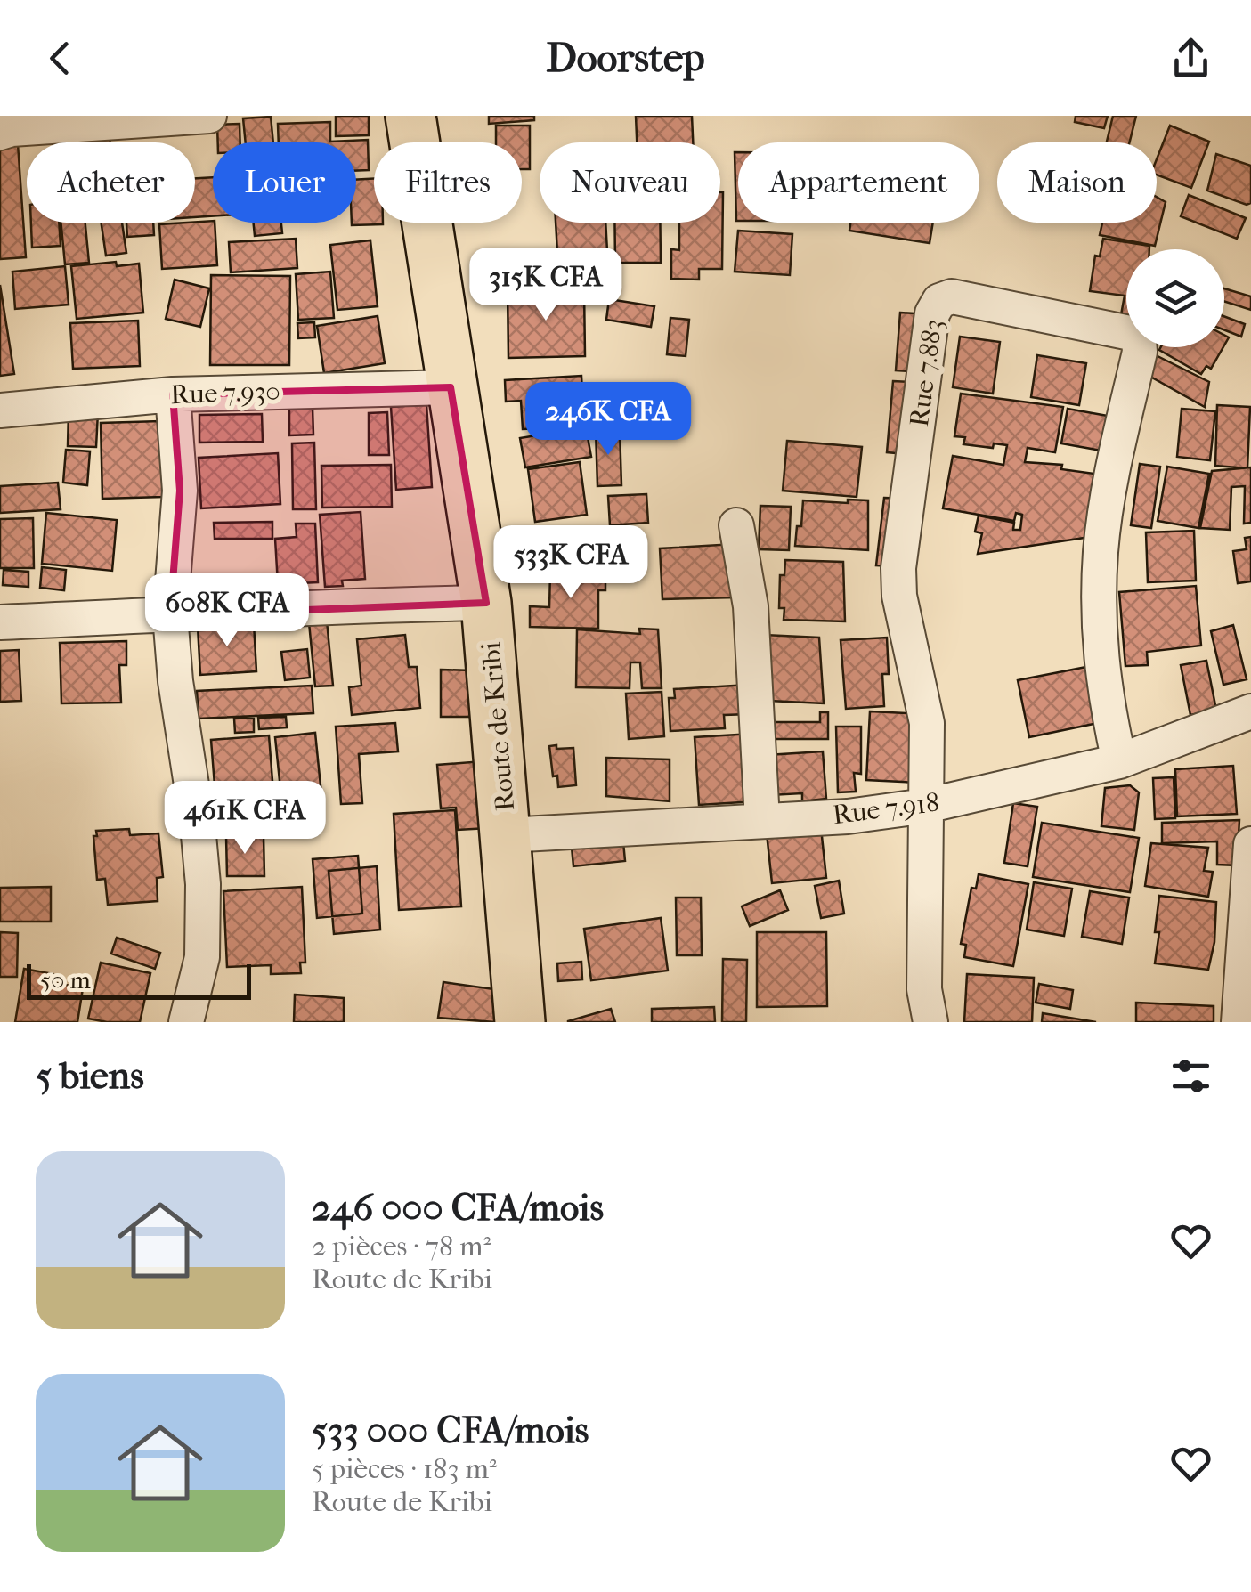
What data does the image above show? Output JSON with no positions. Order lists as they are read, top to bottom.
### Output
{
  "streets": {
    "main road": ["Route de Kribi"],
    "street": ["Rue 7.883", "Rue 7.930", "Rue 7.918"]
  },
  "crossings": [
    ["Rue 7.883", "Rue 7.918"],
    ["Rue 7.930", "Route de Kribi"],
    ["Route de Kribi", "Rue 7.918"]
  ],
  "scale_bar": "50 m",
  "page": {
    "header": "Doorstep",
    "chip": [
      "Acheter",
      "Louer",
      "Filtres",
      "Nouveau",
      "Appartement",
      "Maison"
    ],
    "price": [
      "315K CFA",
      "246K CFA",
      "533K CFA",
      "608K CFA",
      "461K CFA"
    ],
    "scale": "50 m",
    "heading": "5 biens",
    "list": [
      {
        "name": "246 000 CFA/mois",
        "note": "2 pièces · 78 m² · Route de Kribi"
      },
      {
        "name": "533 000 CFA/mois",
        "note": "5 pièces · 183 m² · Route de Kribi"
      }
    ]
  }
}
